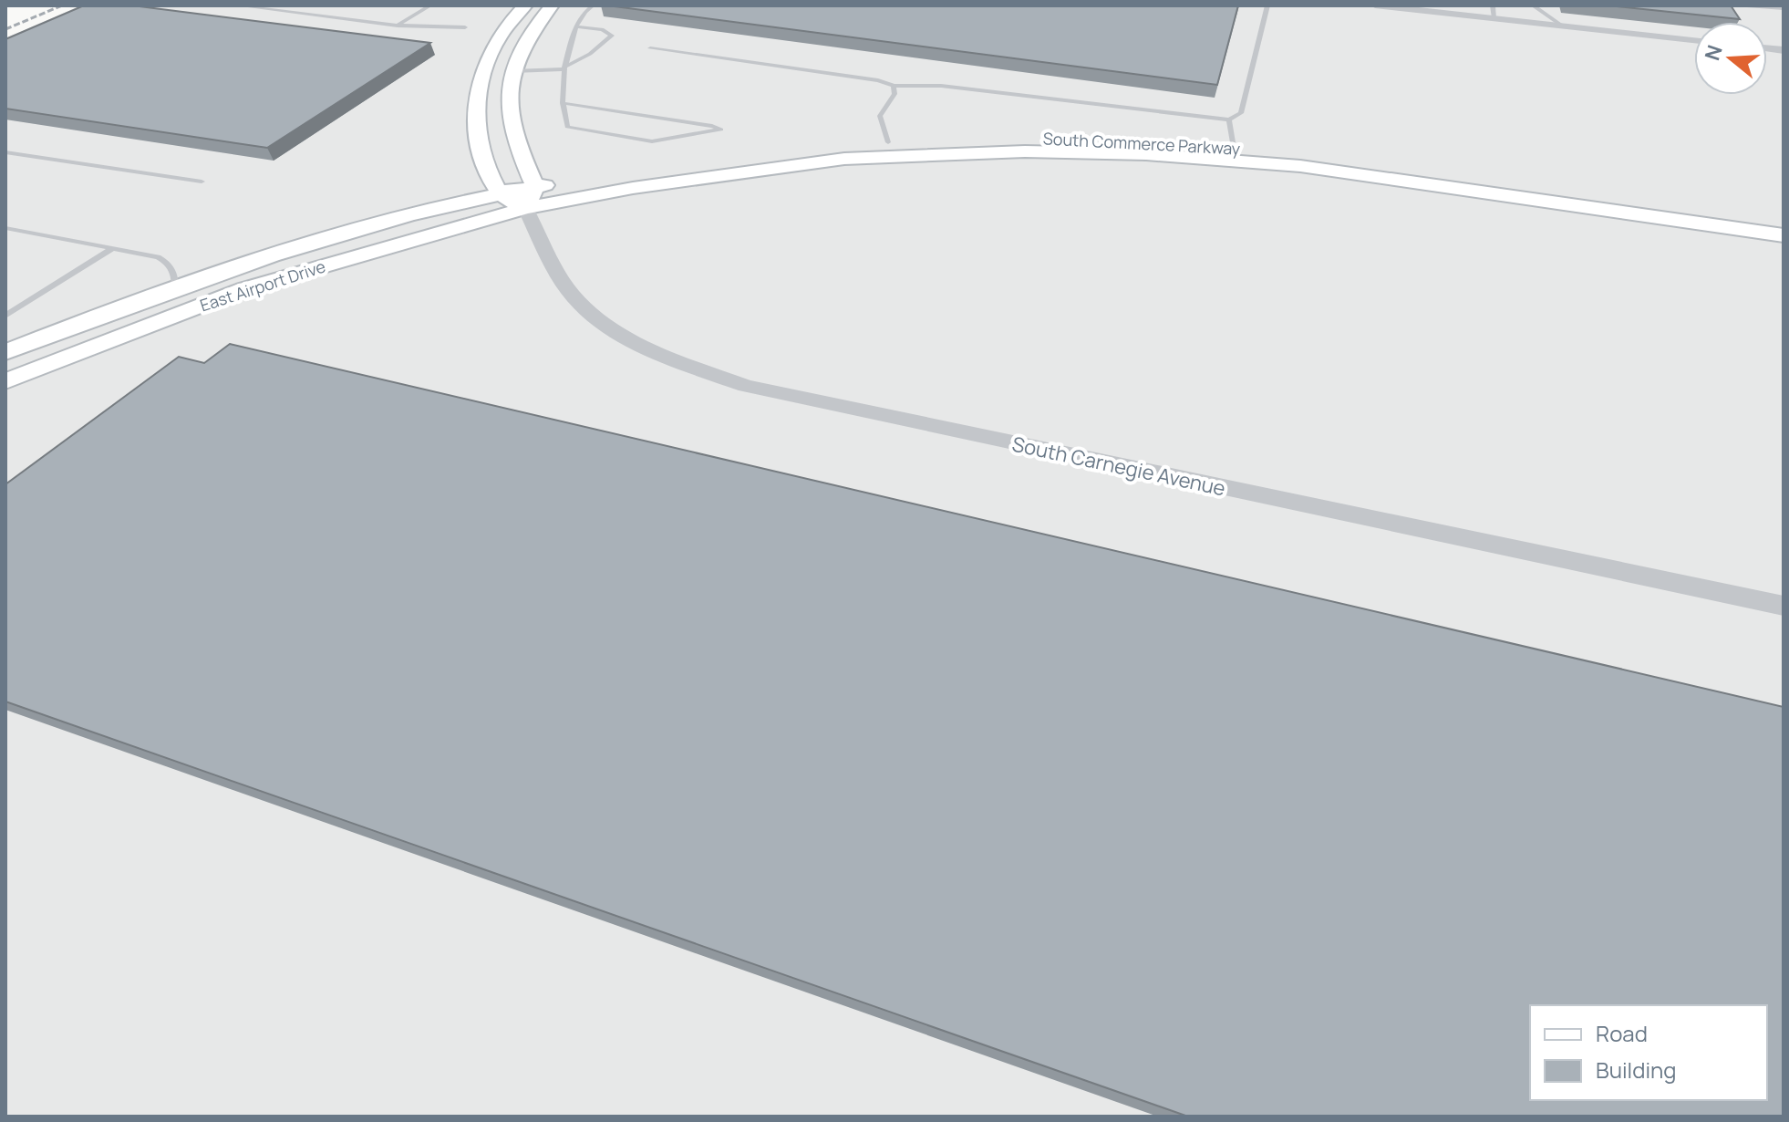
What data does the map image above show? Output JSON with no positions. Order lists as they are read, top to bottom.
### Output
{
  "streets": {
    "main road": ["South Commerce Parkway", "East Airport Drive"],
    "street": ["South Carnegie Avenue"]
  },
  "crossings": [
    ["South Commerce Parkway", "East Airport Drive"],
    ["South Commerce Parkway", "South Carnegie Avenue"],
    ["East Airport Drive", "South Carnegie Avenue"]
  ],
  "legend": ["Road", "Building"],
  "north": "left"
}
